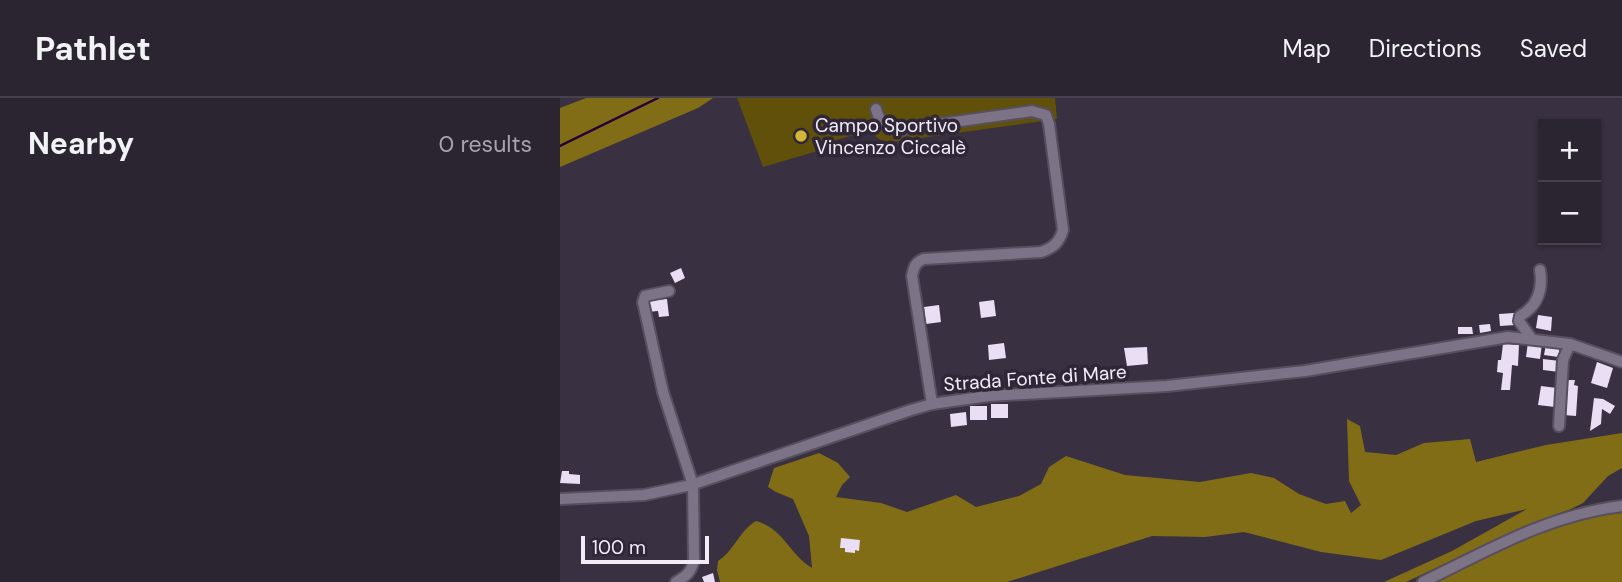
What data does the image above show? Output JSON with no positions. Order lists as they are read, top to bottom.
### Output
{
  "streets": {
    "street": ["Strada Fonte di Mare"]
  },
  "places": ["Campo Sportivo Vincenzo Ciccalè"],
  "scale_bar": "100 m",
  "page": {
    "header": "Pathlet",
    "nav": ["Map", "Directions", "Saved"],
    "heading": ["Nearby", "0 results"],
    "map_buttons": ["+", "−"],
    "scale": "100 m"
  }
}
